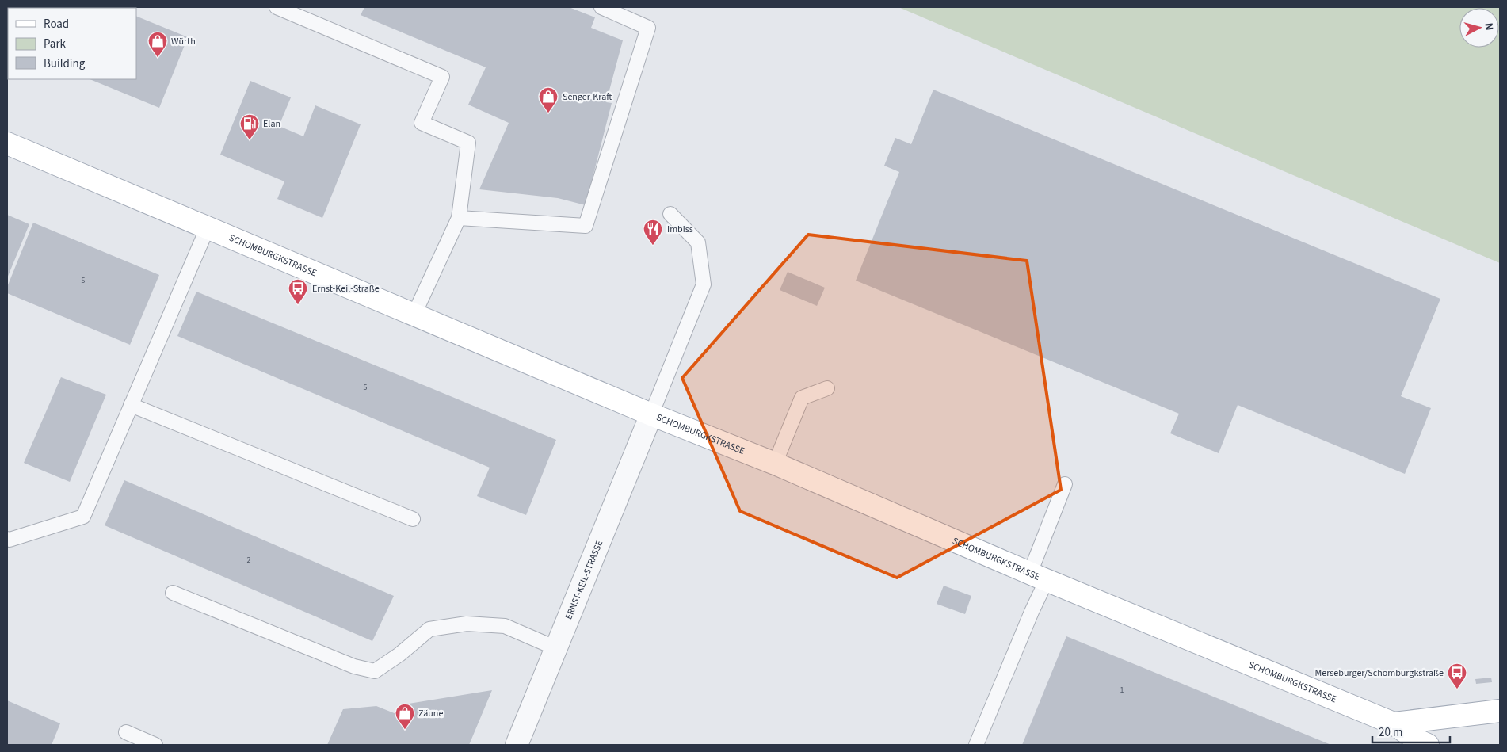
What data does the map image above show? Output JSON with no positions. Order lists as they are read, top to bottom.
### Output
{
  "streets": {
    "main road": ["SCHOMBURGKSTRASSE"],
    "street": ["ERNST-KEIL-STRASSE"]
  },
  "crossings": [
    ["SCHOMBURGKSTRASSE", "ERNST-KEIL-STRASSE"]
  ],
  "places": {
    "shop": ["Würth", "Senger-Kraft", "Zäune"],
    "fuel station": ["Elan"],
    "restaurant": ["Imbiss"],
    "bus stop": ["Ernst-Keil-Straße", "Merseburger/Schomburgkstraße"]
  },
  "house_numbers": [
    "5",
    "5",
    "2",
    "1"
  ],
  "legend": ["Road", "Park", "Building"],
  "scale_bar": "20 m",
  "north": "right"
}
